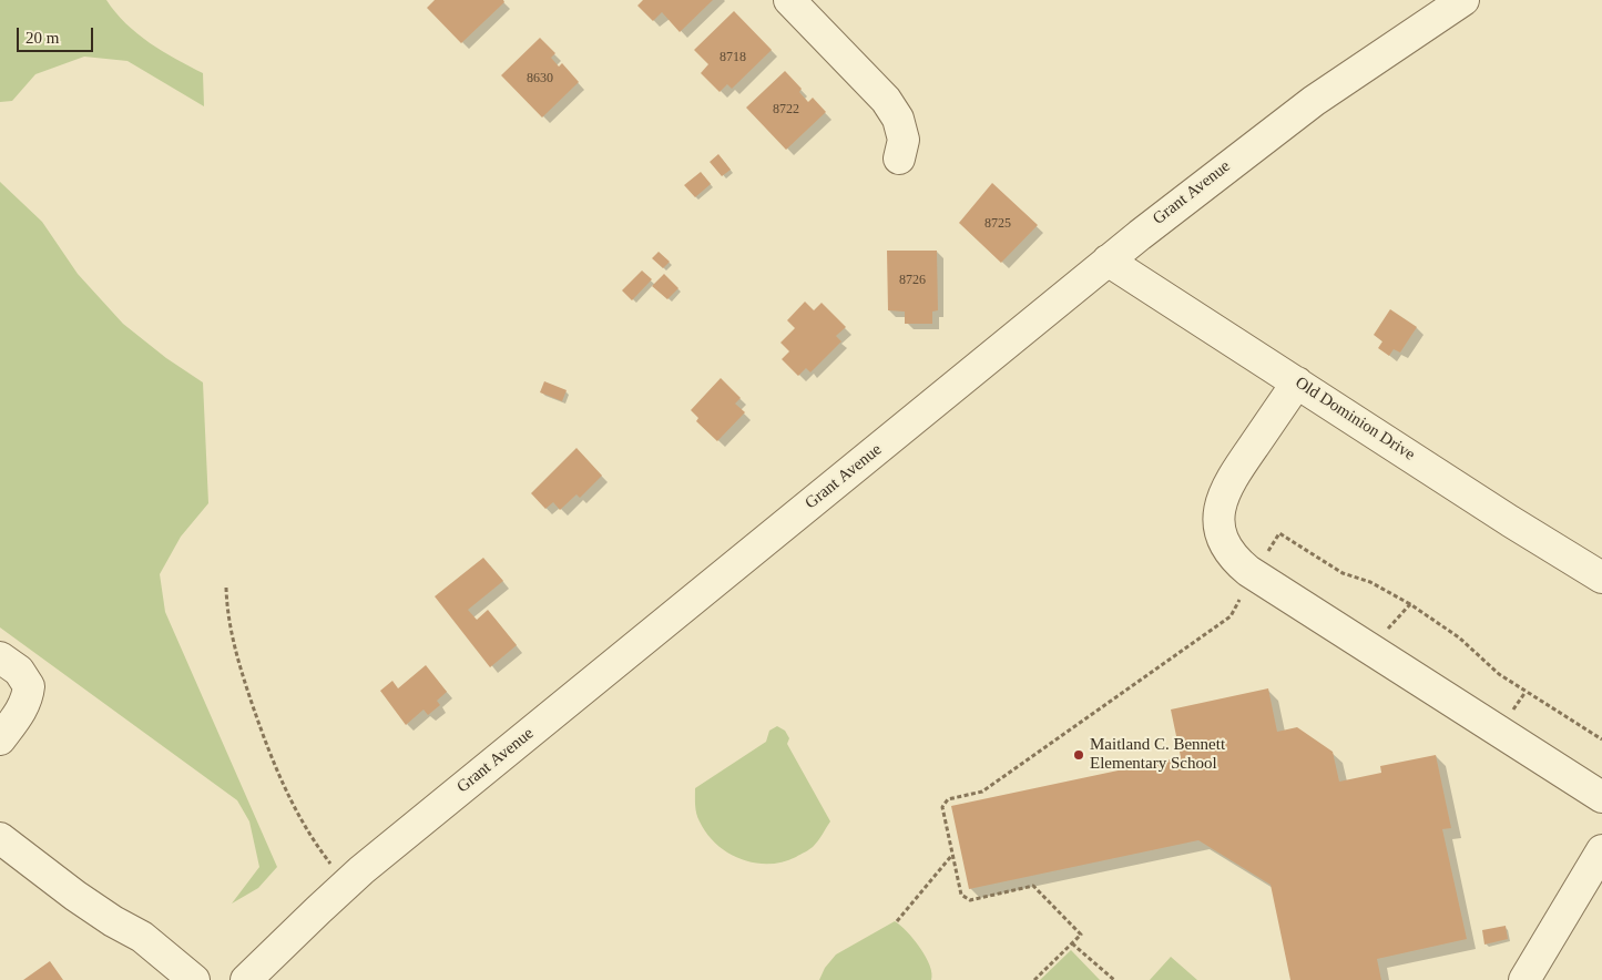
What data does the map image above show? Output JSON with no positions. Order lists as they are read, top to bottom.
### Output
{
  "streets": {
    "street": ["Grant Avenue", "Old Dominion Drive"]
  },
  "crossings": [
    ["Grant Avenue", "Old Dominion Drive"]
  ],
  "places": ["Maitland C. Bennett Elementary School"],
  "house_numbers": [
    "8718",
    "8630",
    "8722",
    "8725",
    "8726"
  ],
  "scale_bar": "20 m"
}
